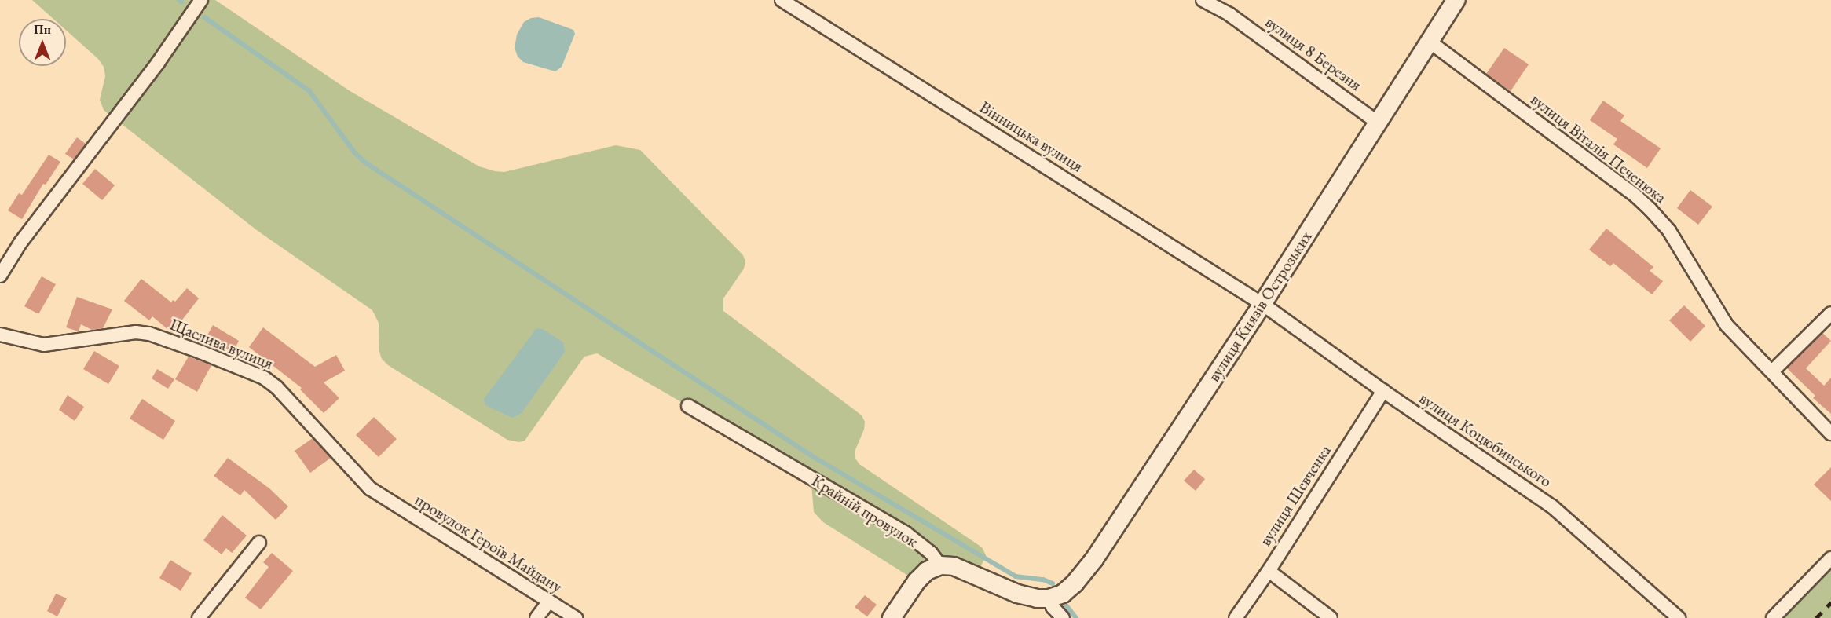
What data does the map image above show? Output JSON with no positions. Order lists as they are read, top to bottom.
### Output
{
  "streets": {
    "street": [
      "вулиця 8 Березня",
      "Вінницька вулиця",
      "вулиця Віталія Печенюка",
      "вулиця Князів Острозьких",
      "Щаслива вулиця",
      "вулиця Коцюбинського",
      "вулиця Шевченка",
      "Крайній провулок",
      "провулок Героїв Майдану"
    ]
  },
  "crossings": [
    ["вулиця 8 Березня", "вулиця Князів Острозьких"],
    ["Вінницька вулиця", "вулиця Князів Острозьких"],
    ["Вінницька вулиця", "вулиця Коцюбинського"],
    ["вулиця Віталія Печенюка", "вулиця Князів Острозьких"],
    ["вулиця Князів Острозьких", "вулиця Коцюбинського"],
    ["Щаслива вулиця", "провулок Героїв Майдану"],
    ["вулиця Коцюбинського", "вулиця Шевченка"]
  ],
  "north": "top"
}
